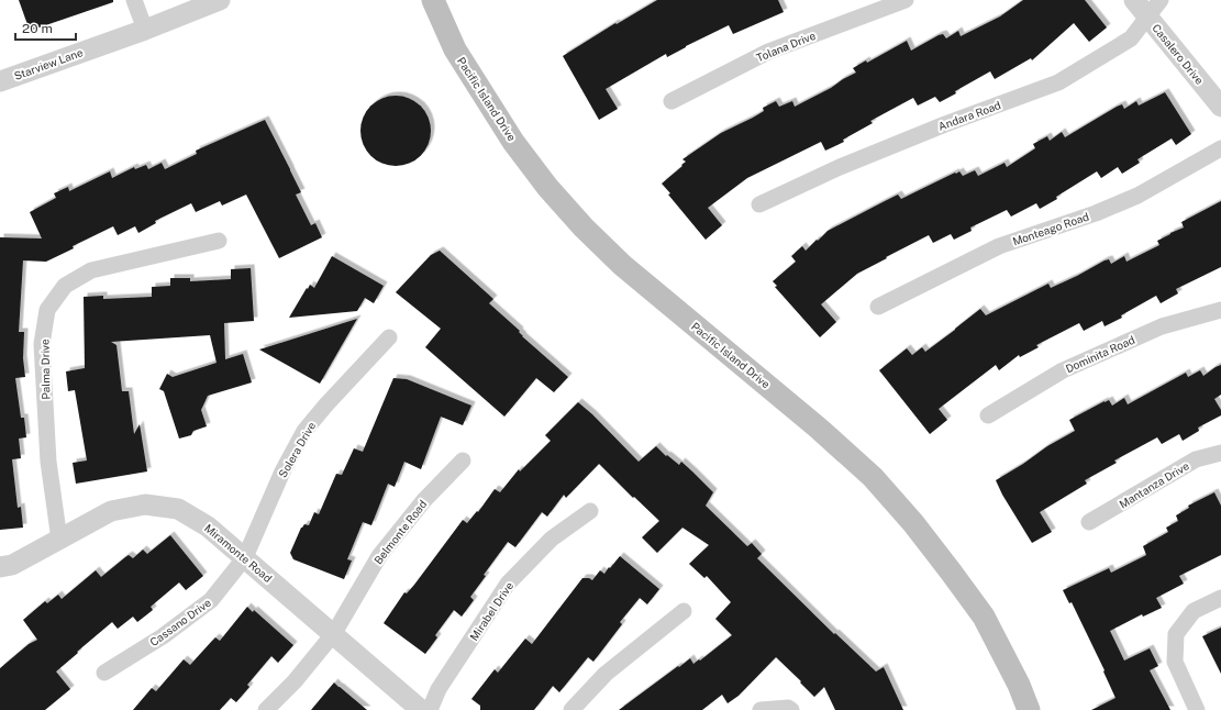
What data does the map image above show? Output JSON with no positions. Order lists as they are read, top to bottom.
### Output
{
  "streets": {
    "main road": ["Pacific Island Drive"],
    "street": [
      "Tolana Drive",
      "Casalero Drive",
      "Starview Lane",
      "Andara Road",
      "Monteago Road",
      "Dominita Road",
      "Palma Drive",
      "Solera Drive",
      "Mantanza Drive",
      "Belmonte Road",
      "Miramonte Road",
      "Mirabel Drive",
      "Cassano Drive"
    ]
  },
  "crossings": [
    ["Casalero Drive", "Andara Road"],
    ["Palma Drive", "Miramonte Road"],
    ["Solera Drive", "Miramonte Road"],
    ["Solera Drive", "Cassano Drive"],
    ["Belmonte Road", "Miramonte Road"],
    ["Miramonte Road", "Cassano Drive"]
  ],
  "scale_bar": "20 m"
}
